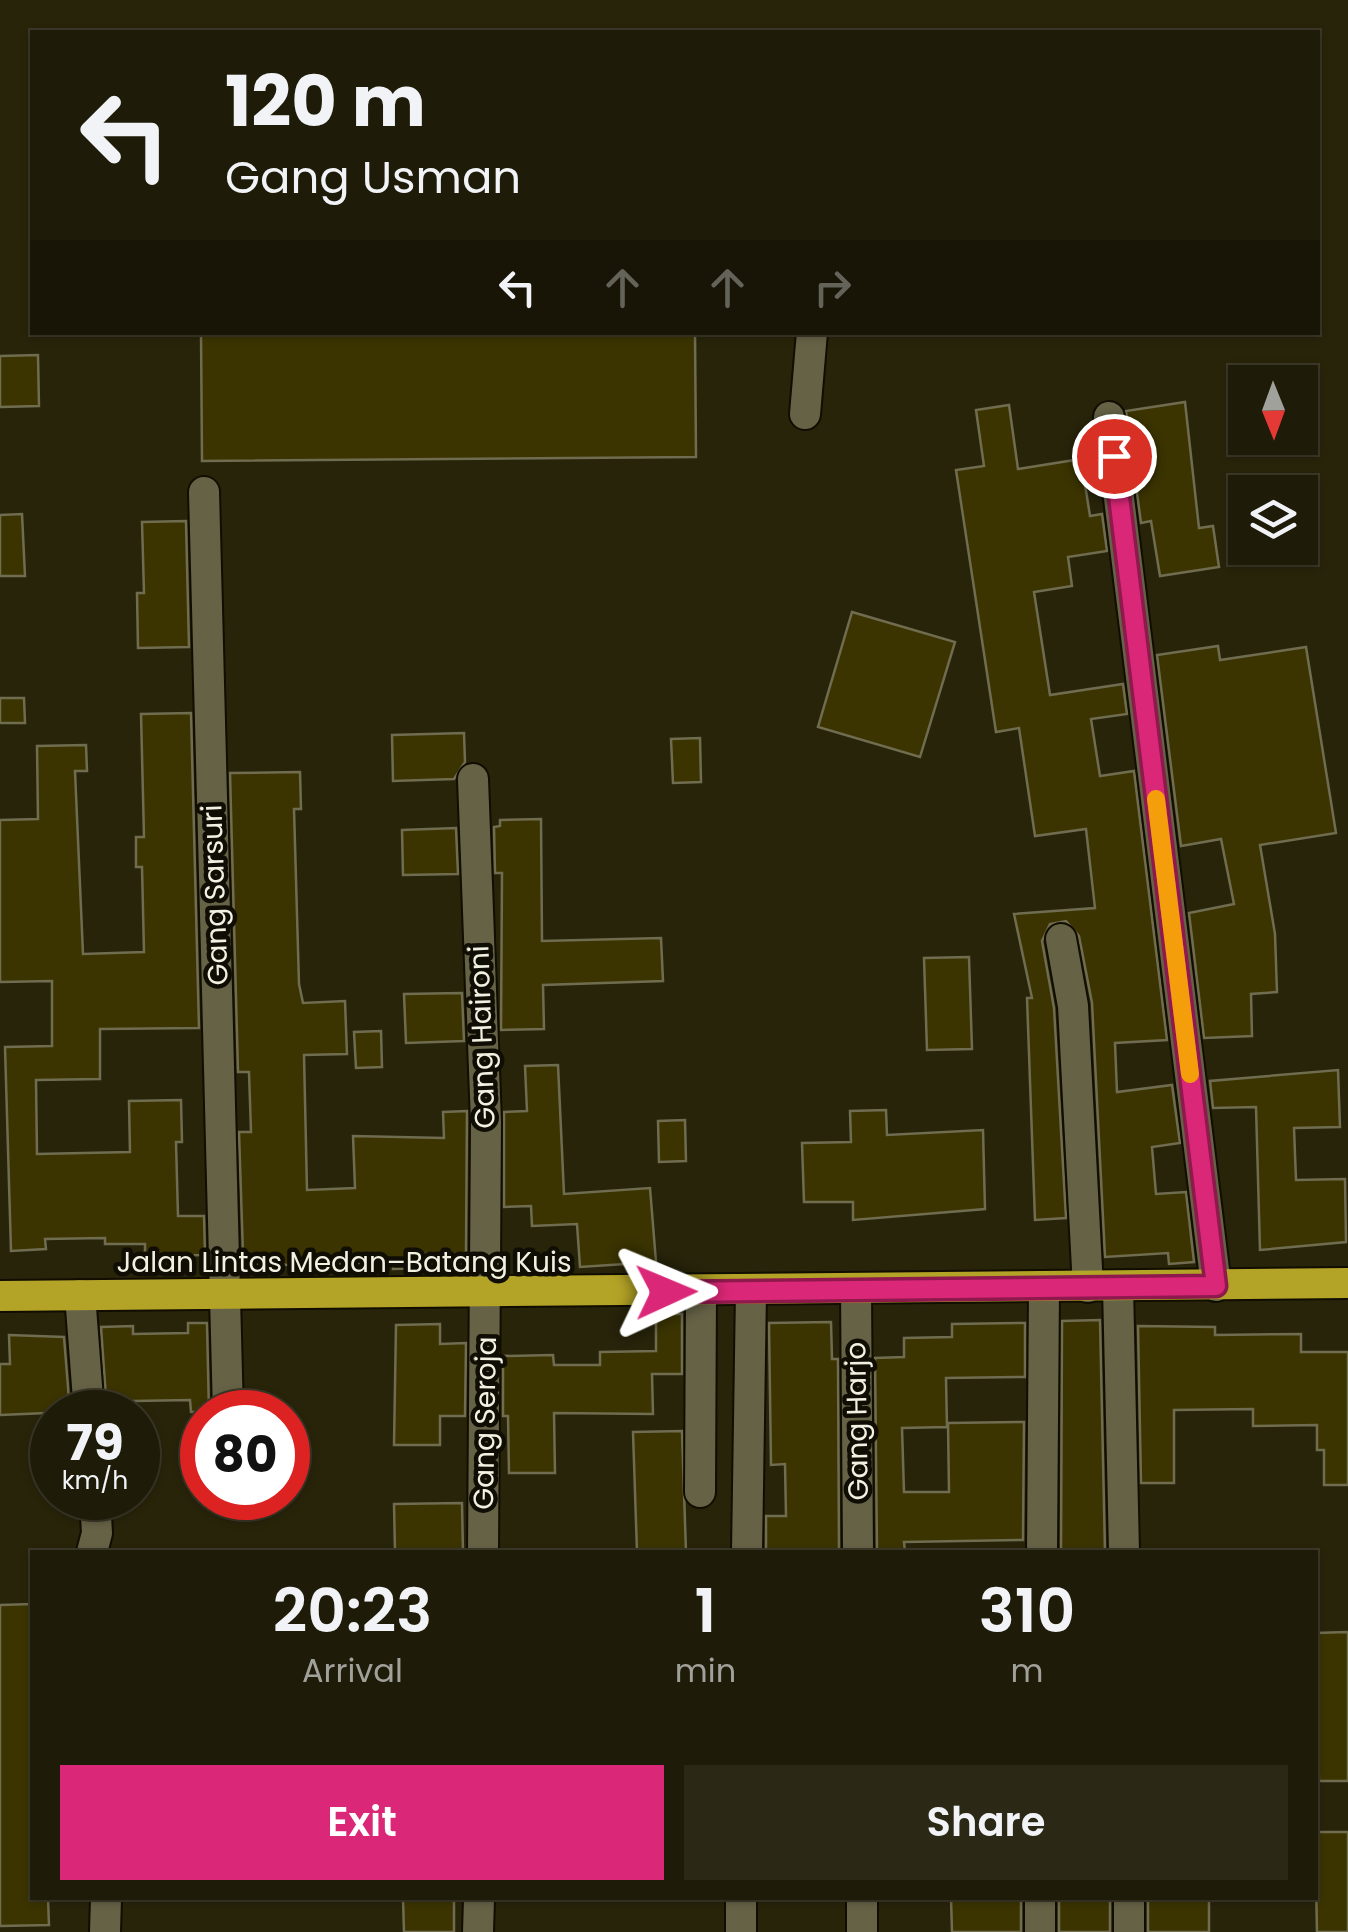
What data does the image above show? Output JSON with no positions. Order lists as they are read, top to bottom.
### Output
{
  "streets": {
    "highway": ["Jalan Lintas Medan–Batang Kuis"],
    "street": [
      "Gang Sarsuri",
      "Gang Haironi",
      "Gang Harjo",
      "Gang Seroja"
    ]
  },
  "crossings": [
    ["Gang Sarsuri", "Jalan Lintas Medan–Batang Kuis"],
    ["Gang Haironi", "Jalan Lintas Medan–Batang Kuis"],
    ["Gang Haironi", "Gang Seroja"],
    ["Jalan Lintas Medan–Batang Kuis", "Gang Harjo"],
    ["Jalan Lintas Medan–Batang Kuis", "Gang Seroja"]
  ],
  "north": "bottom",
  "page": {
    "turn": ["120 m", "Gang Usman"],
    "speed": "79 km/h",
    "limit": "80",
    "eta": [
      "20:23",
      "Arrival",
      "1",
      "min",
      "310",
      "m"
    ],
    "buttons": ["Exit", "Share"]
  }
}
